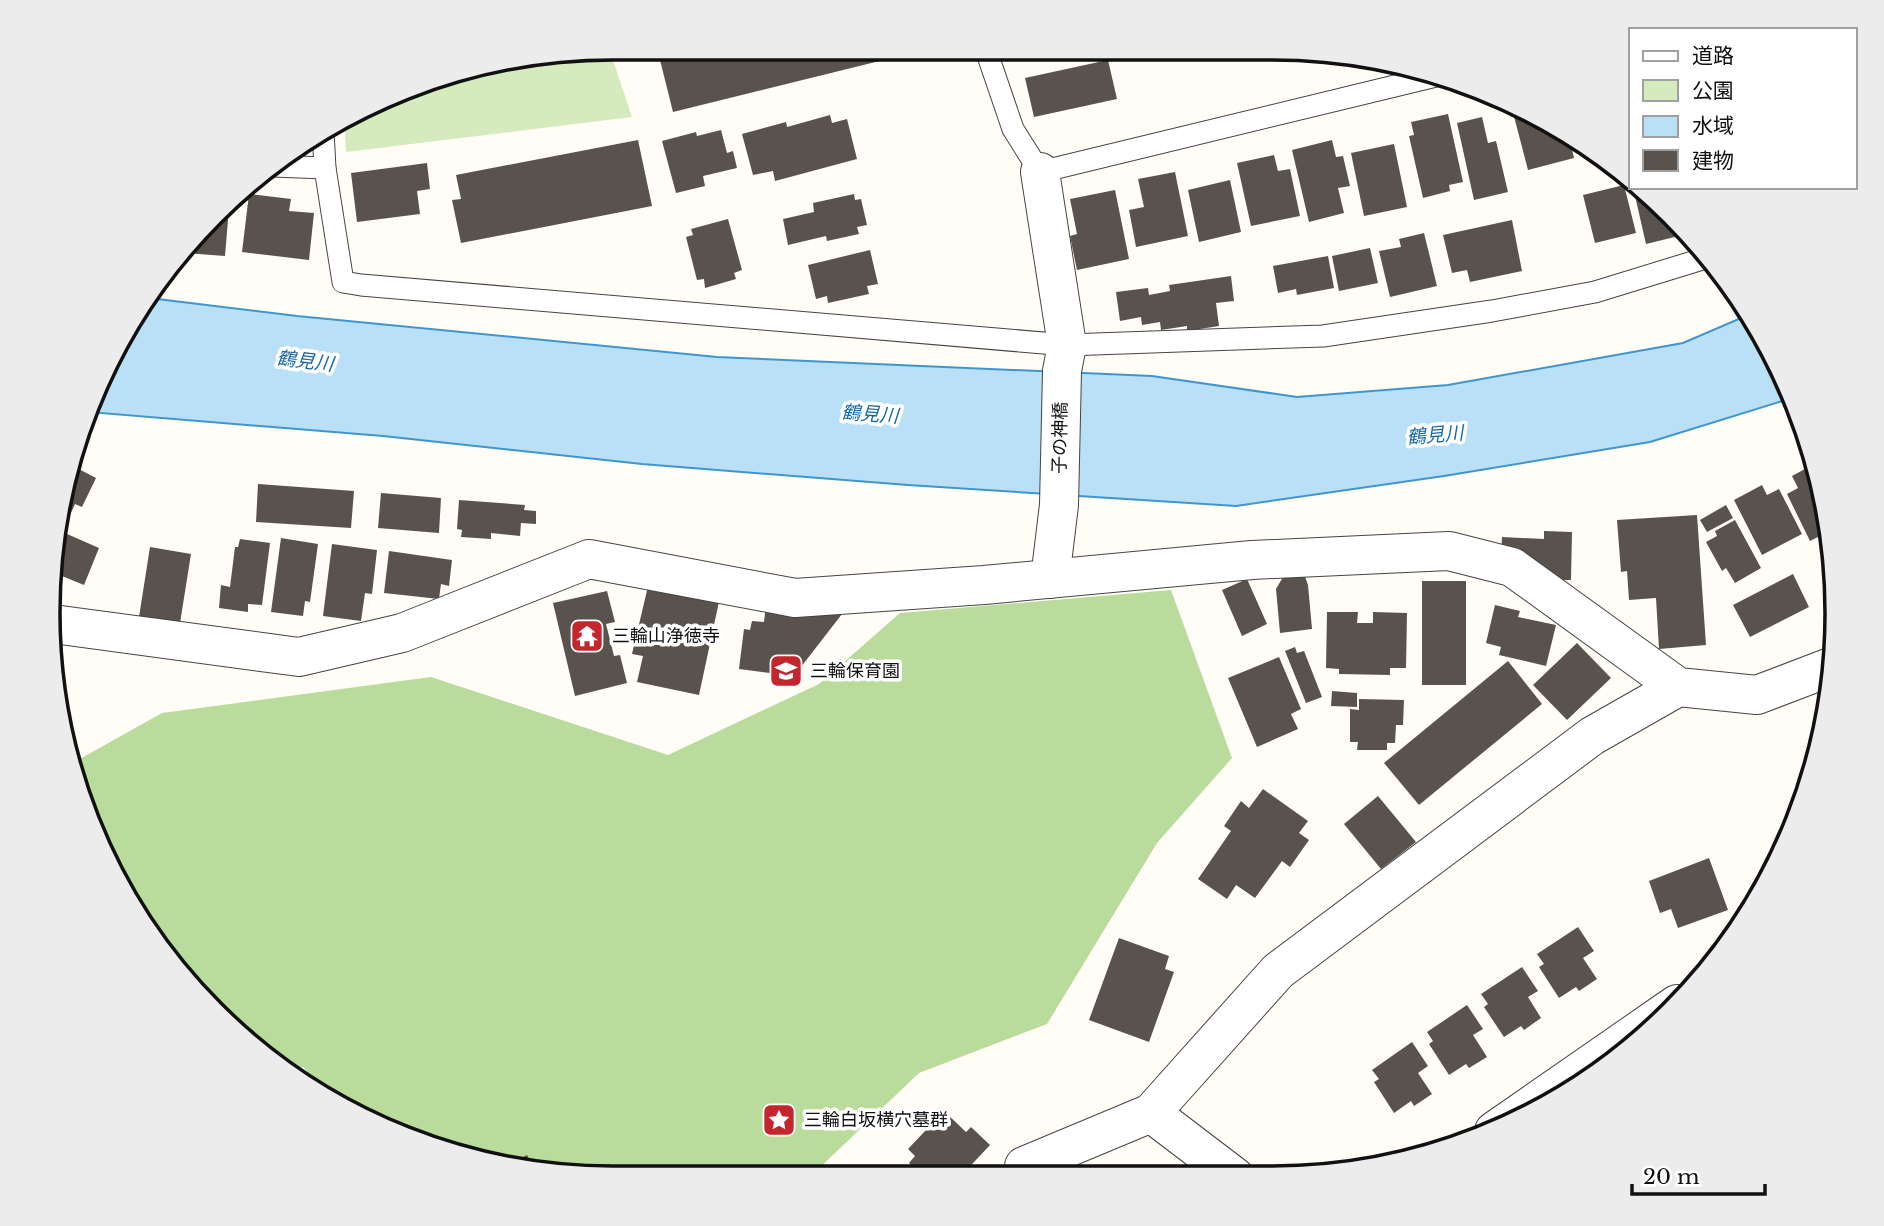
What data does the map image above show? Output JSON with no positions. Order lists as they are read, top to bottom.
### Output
{
  "streets": {
    "street": ["子の神橋"]
  },
  "water": ["鶴見川"],
  "places": {
    "temple": ["三輪山浄徳寺"],
    "school or university": ["三輪保育園"],
    "place": ["三輪白坂横穴墓群"]
  },
  "legend": [
    "道路",
    "公園",
    "水域",
    "建物"
  ],
  "scale_bar": "20 m"
}
